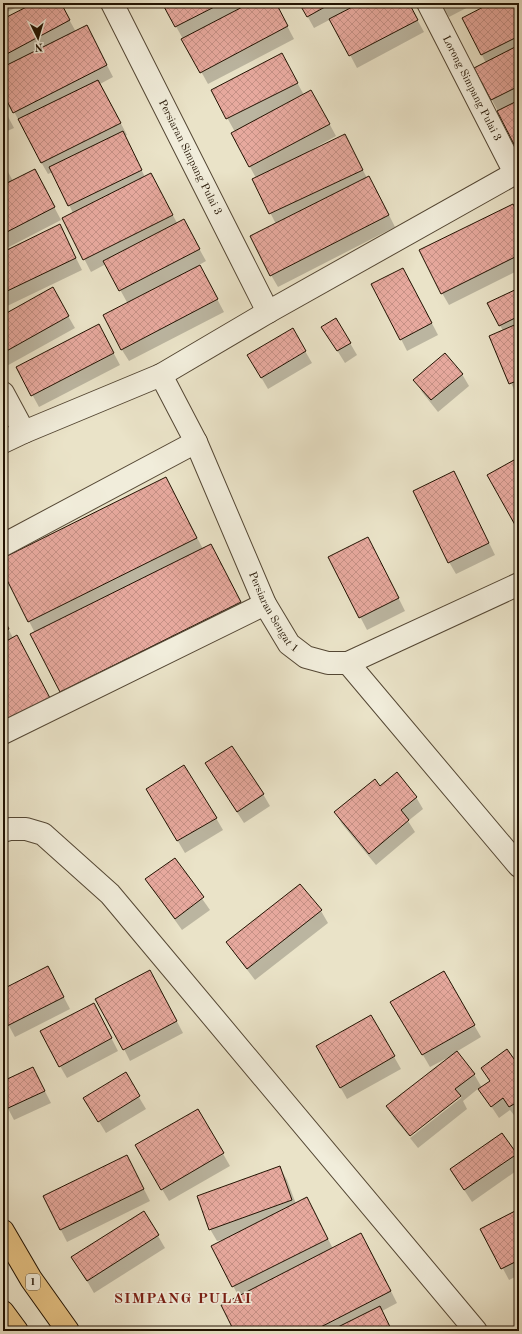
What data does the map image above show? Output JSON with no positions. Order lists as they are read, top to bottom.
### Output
{
  "streets": {
    "highway": ["1"],
    "street": ["Lorong Simpang Pulai 3", "Persiaran Simpang Pulai 3", "Persiaran Sengat 1"]
  },
  "districts": ["SIMPANG PULAI"],
  "north": "bottom"
}
